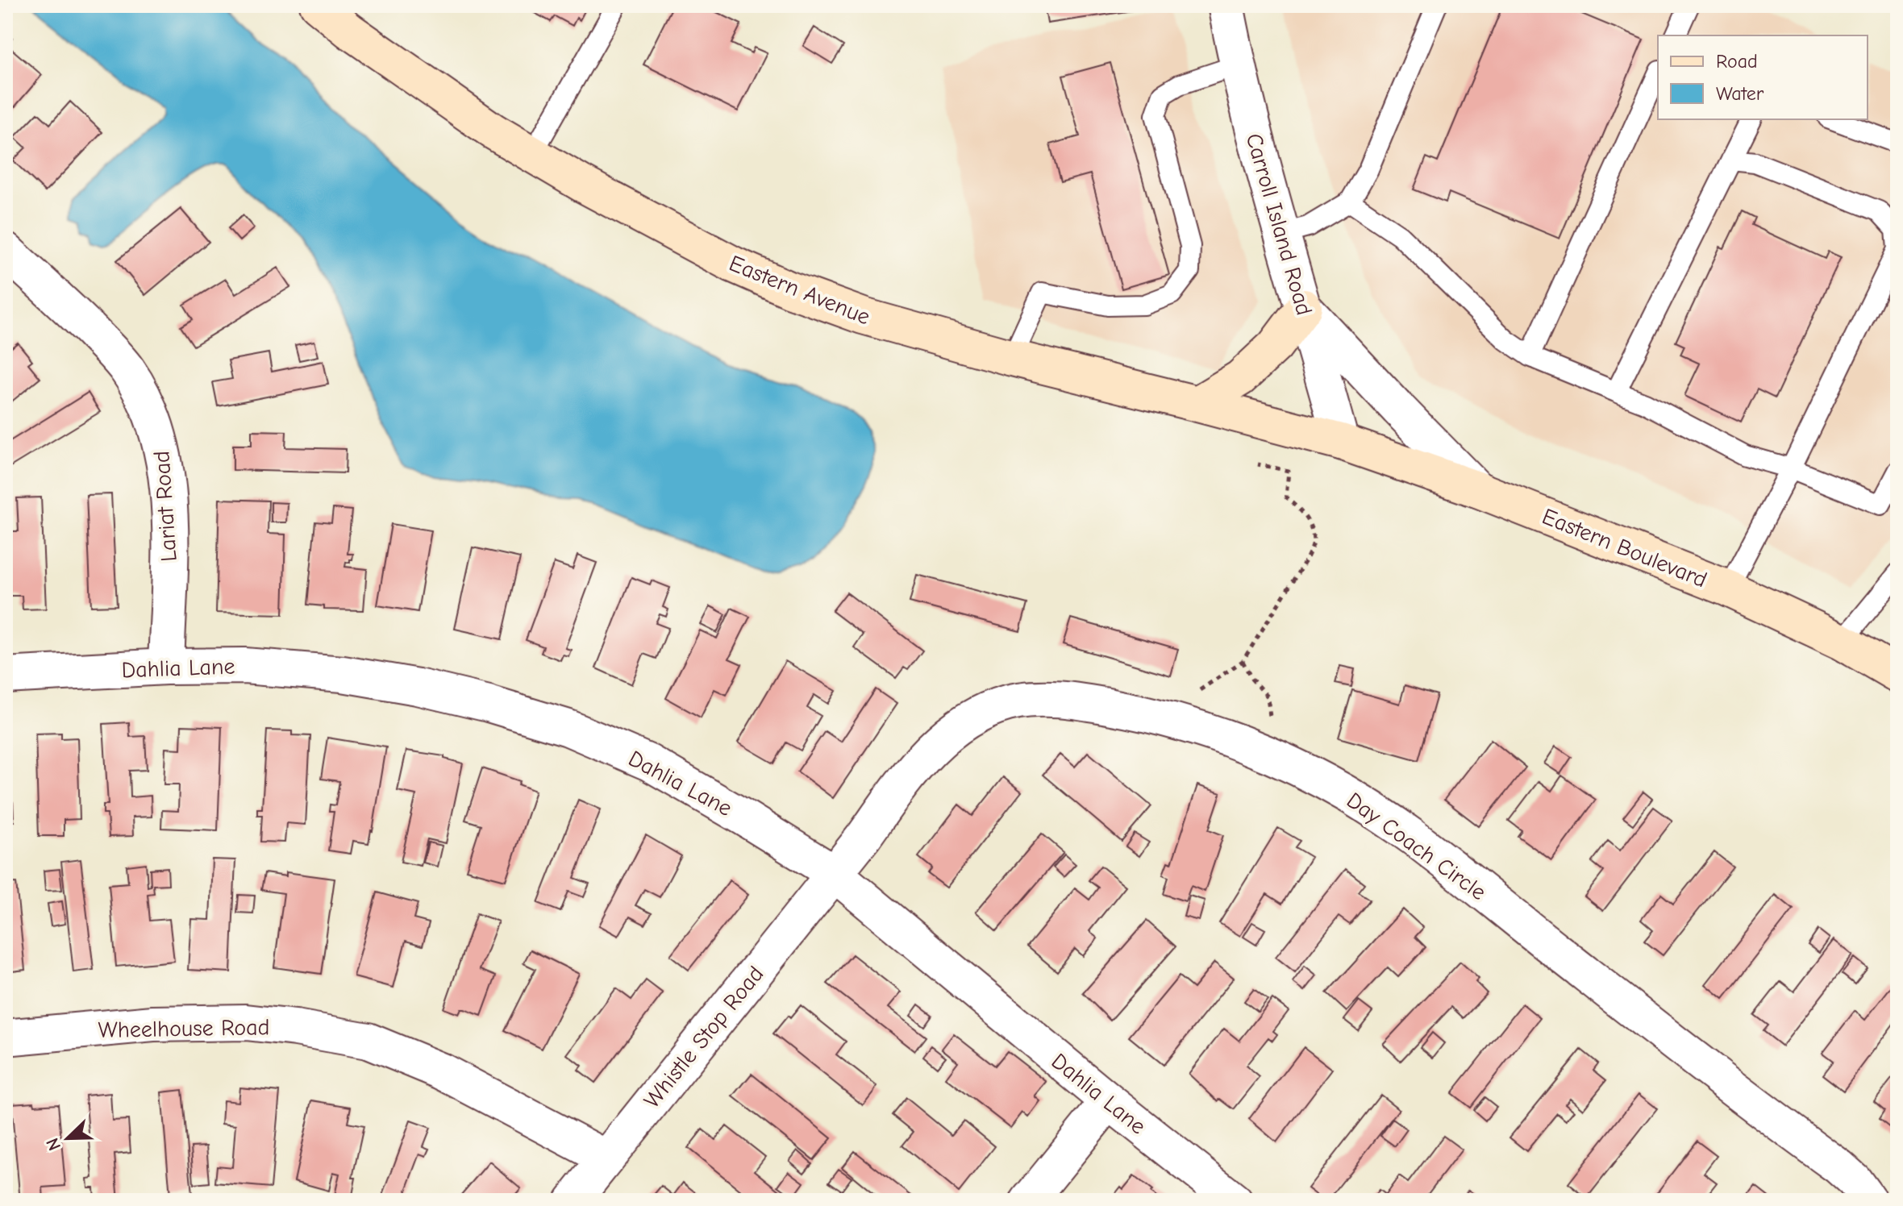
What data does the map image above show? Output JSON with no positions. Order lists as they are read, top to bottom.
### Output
{
  "streets": {
    "main road": ["Eastern Avenue", "Eastern Boulevard"],
    "street": [
      "Carroll Island Road",
      "Lariat Road",
      "Dahlia Lane",
      "Day Coach Circle",
      "Wheelhouse Road",
      "Whistle Stop Road"
    ]
  },
  "crossings": [
    ["Carroll Island Road", "Eastern Avenue"],
    ["Carroll Island Road", "Eastern Boulevard"],
    ["Eastern Avenue", "Eastern Boulevard"],
    ["Lariat Road", "Dahlia Lane"],
    ["Dahlia Lane", "Day Coach Circle"],
    ["Dahlia Lane", "Whistle Stop Road"],
    ["Day Coach Circle", "Whistle Stop Road"],
    ["Wheelhouse Road", "Whistle Stop Road"]
  ],
  "legend": ["Road", "Water"],
  "north": "bottom left"
}
